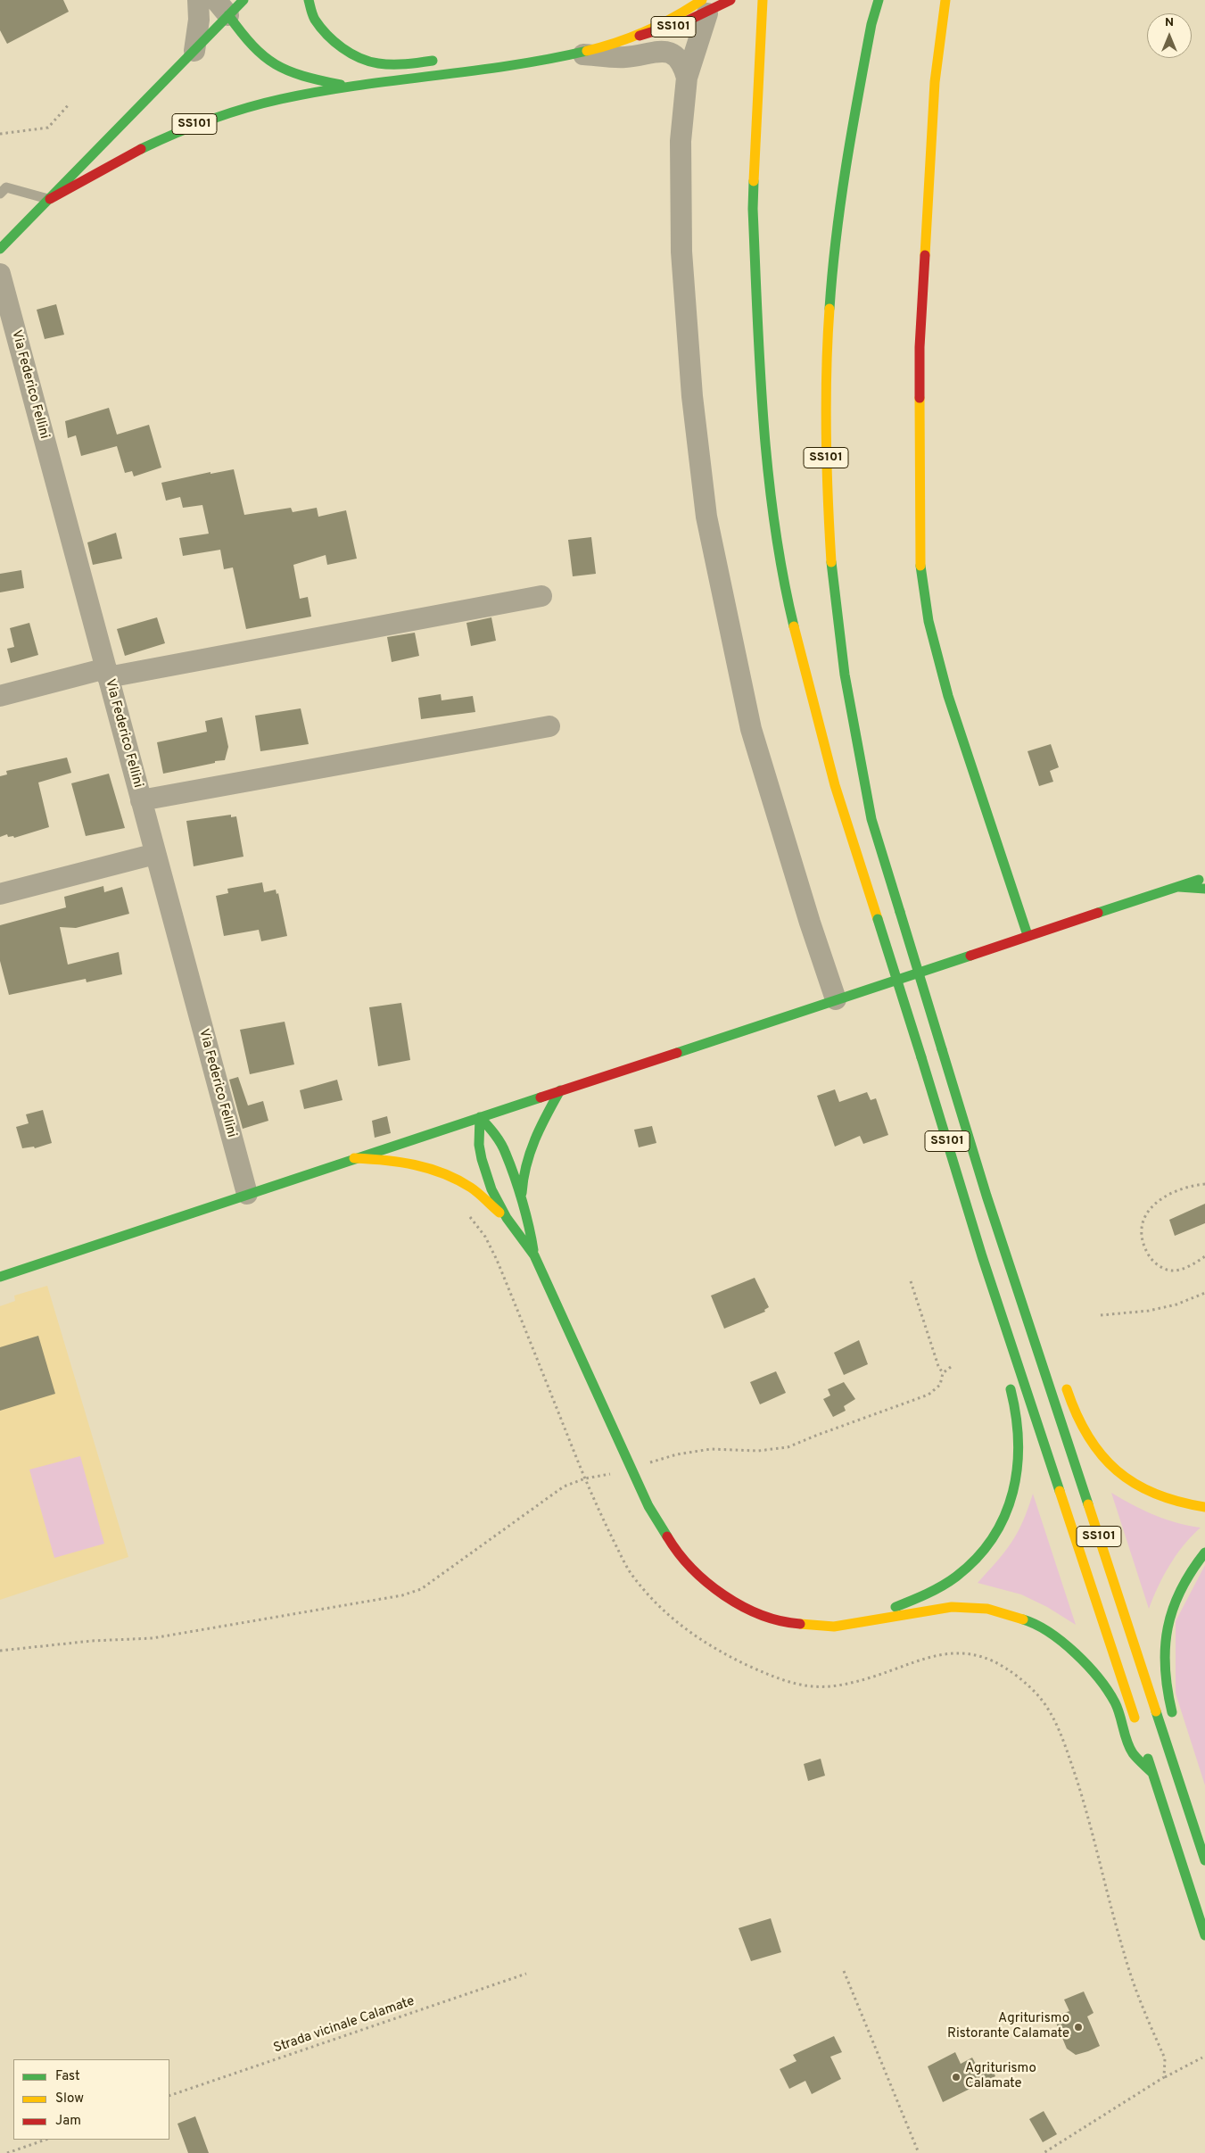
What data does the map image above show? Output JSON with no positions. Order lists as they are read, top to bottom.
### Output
{
  "streets": {
    "main road": ["SS101"],
    "street": ["Via Federico Fellini"],
    "path": ["Strada vicinale Calamate"]
  },
  "places": ["Agriturismo Ristorante Calamate", "Agriturismo Calamate"],
  "legend": ["Fast", "Slow", "Jam"],
  "north": "top"
}
